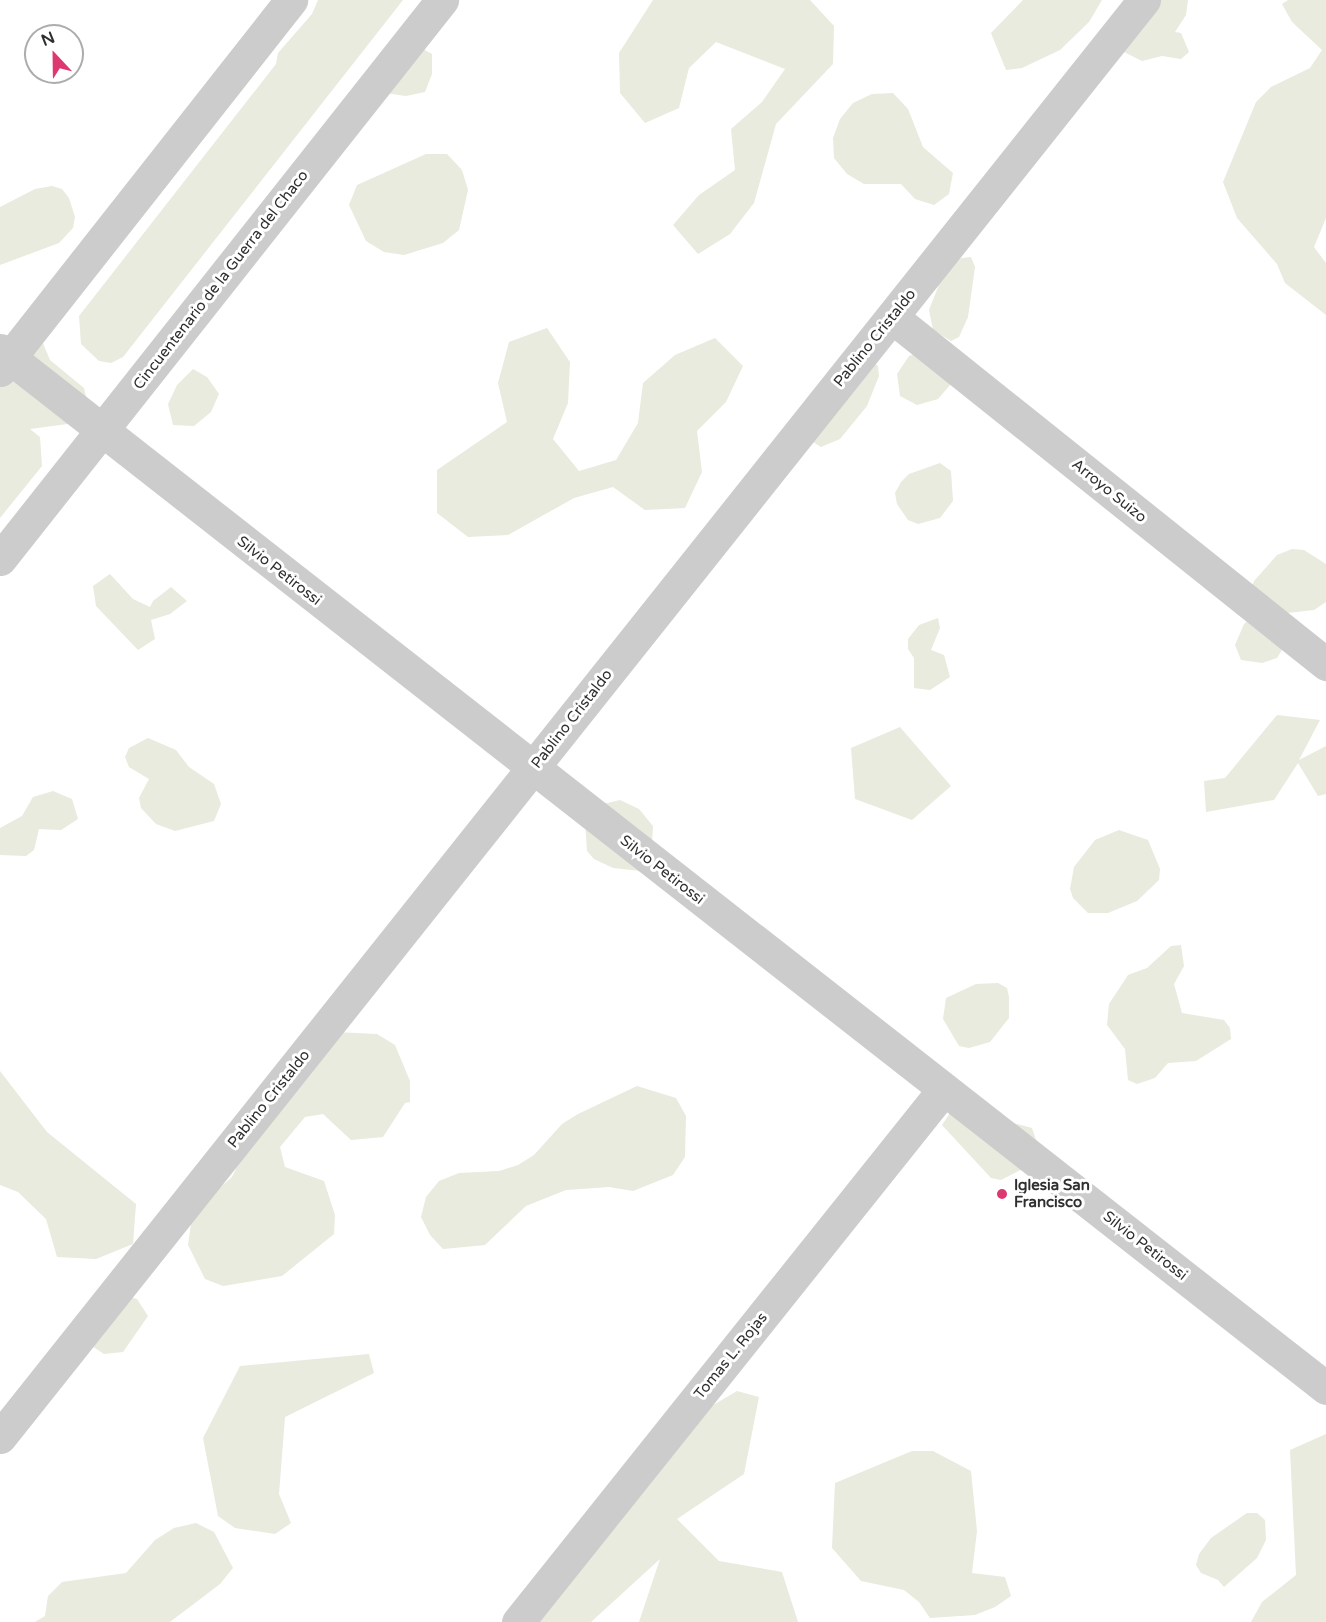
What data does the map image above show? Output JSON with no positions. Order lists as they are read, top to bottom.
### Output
{
  "streets": {
    "street": [
      "Cincuentenario de la Guerra del Chaco",
      "Pablino Cristaldo",
      "Arroyo Suizo",
      "Silvio Petirossi",
      "Tomas L. Rojas"
    ]
  },
  "crossings": [
    ["Cincuentenario de la Guerra del Chaco", "Silvio Petirossi"],
    ["Pablino Cristaldo", "Arroyo Suizo"],
    ["Pablino Cristaldo", "Silvio Petirossi"],
    ["Silvio Petirossi", "Tomas L. Rojas"]
  ],
  "places": ["Iglesia San Francisco"],
  "north": "top"
}
